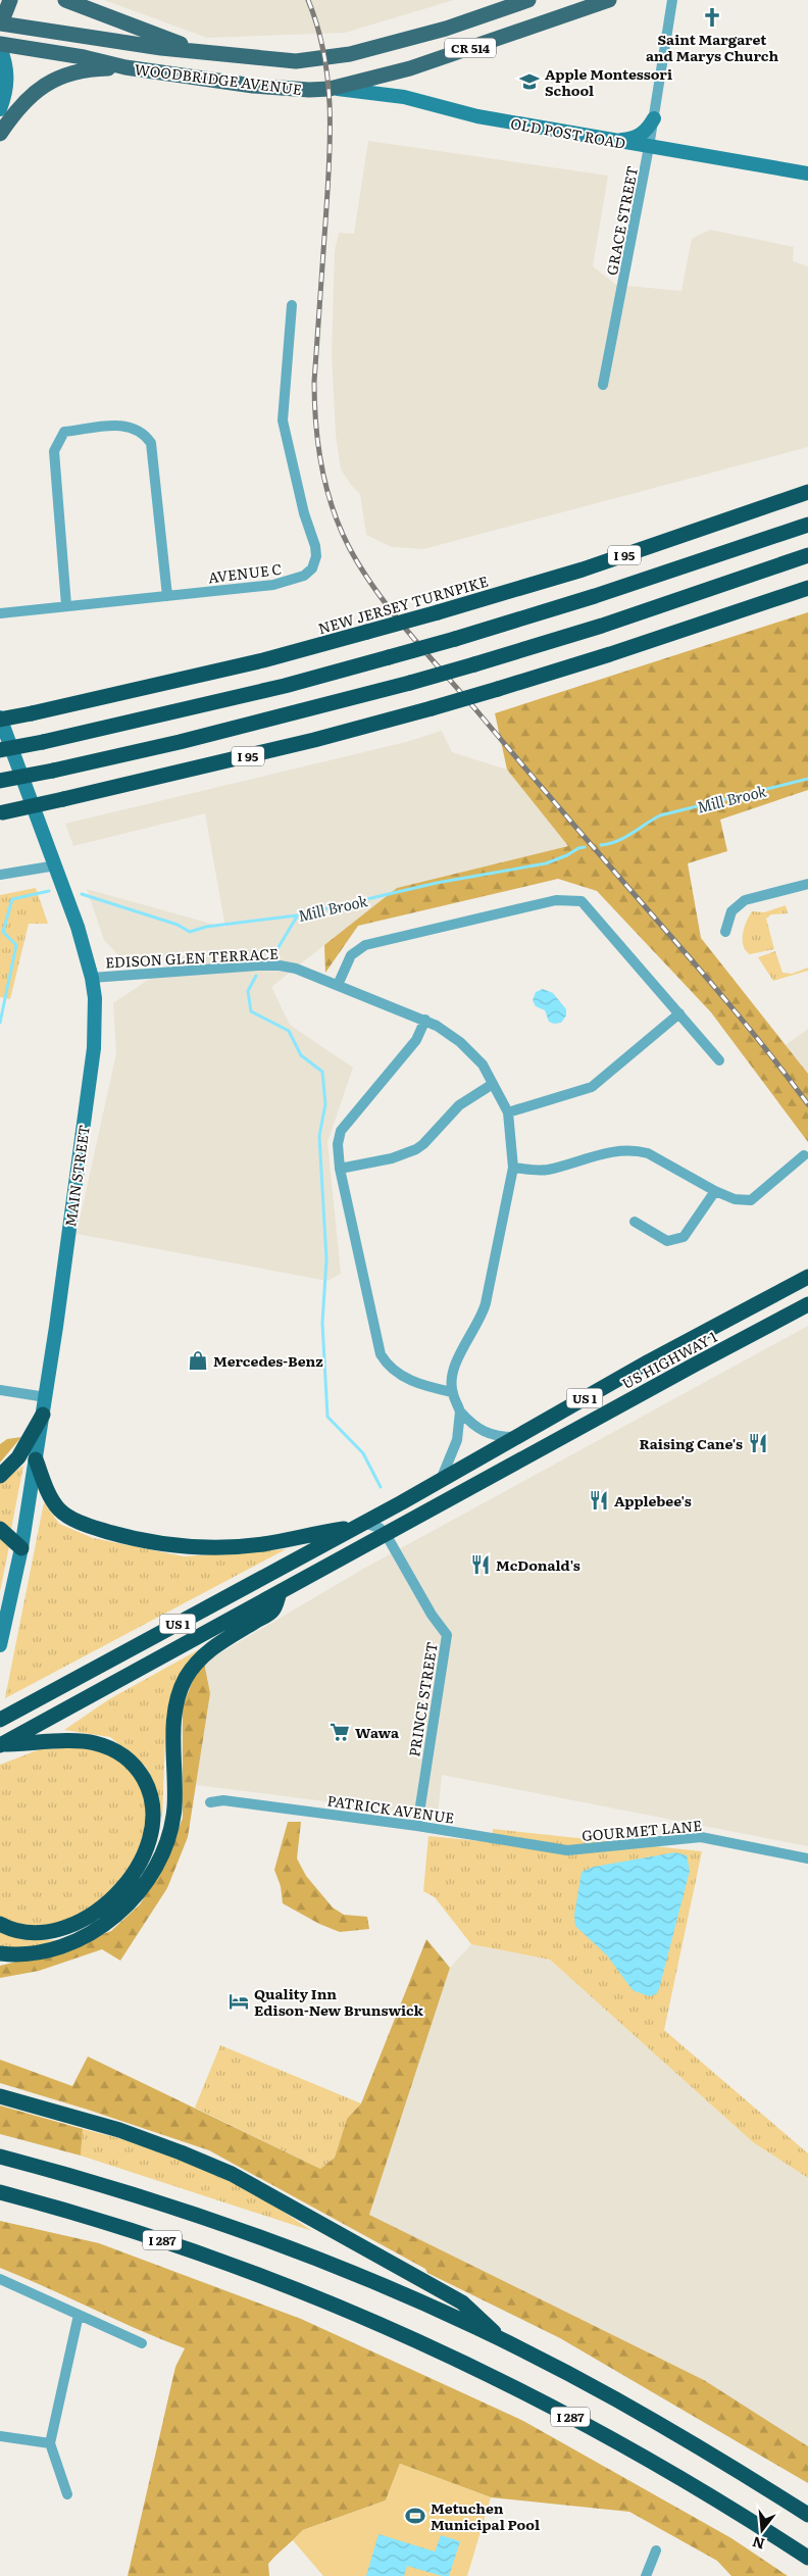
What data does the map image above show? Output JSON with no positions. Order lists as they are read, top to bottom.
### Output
{
  "streets": {
    "highway": [
      "I 95",
      "NEW JERSEY TURNPIKE",
      "US HIGHWAY 1",
      "US 1",
      "I 287"
    ],
    "main road": [
      "CR 514",
      "WOODBRIDGE AVENUE",
      "OLD POST ROAD",
      "MAIN STREET"
    ],
    "street": [
      "GRACE STREET",
      "AVENUE C",
      "EDISON GLEN TERRACE",
      "PRINCE STREET",
      "PATRICK AVENUE",
      "GOURMET LANE"
    ]
  },
  "crossings": [
    ["WOODBRIDGE AVENUE", "OLD POST ROAD"],
    ["OLD POST ROAD", "GRACE STREET"],
    ["NEW JERSEY TURNPIKE", "MAIN STREET"],
    ["EDISON GLEN TERRACE", "MAIN STREET"],
    ["US HIGHWAY 1", "US 1"],
    ["US HIGHWAY 1", "PRINCE STREET"],
    ["US 1", "PRINCE STREET"],
    ["PRINCE STREET", "PATRICK AVENUE"],
    ["PATRICK AVENUE", "GOURMET LANE"]
  ],
  "water": ["Mill Brook"],
  "places": {
    "church": ["Saint Margaret and Marys Church"],
    "school or university": ["Apple Montessori School"],
    "shop": ["Mercedes-Benz"],
    "restaurant": ["Raising Cane's", "Applebee's", "McDonald's"],
    "supermarket": ["Wawa"],
    "hotel": ["Quality Inn Edison-New Brunswick"],
    "sports": ["Metuchen Municipal Pool"]
  },
  "north": "bottom"
}
